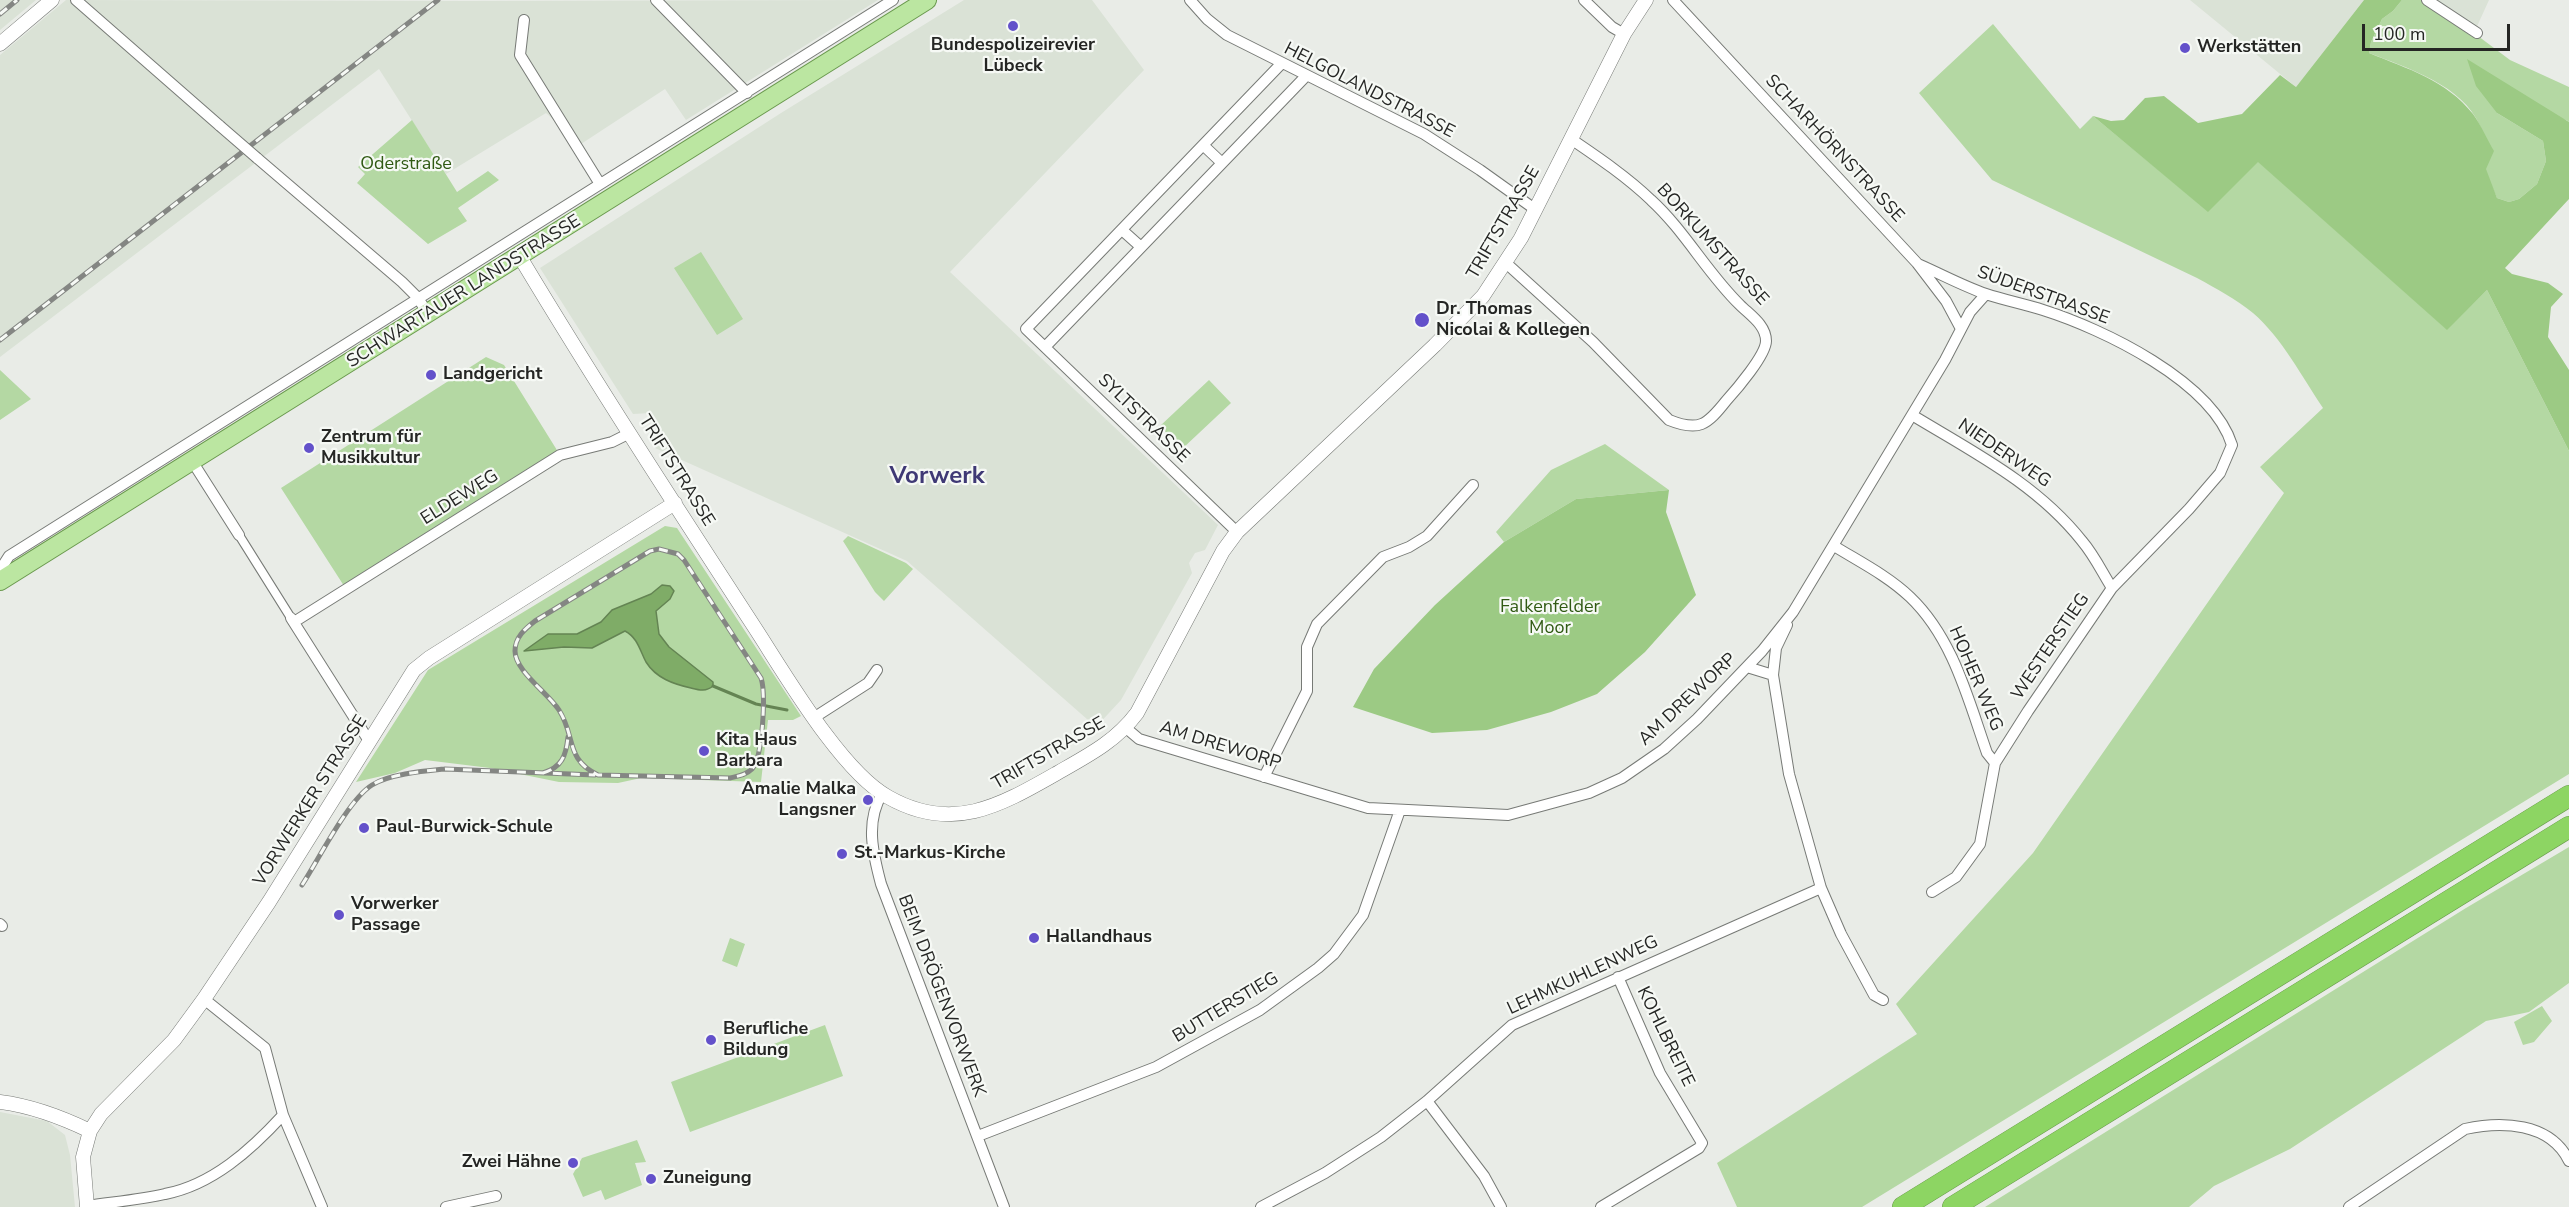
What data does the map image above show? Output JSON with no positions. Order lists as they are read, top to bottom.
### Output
{
  "streets": {
    "main road": ["SCHWARTAUER LANDSTRASSE"],
    "street": [
      "HELGOLANDSTRASSE",
      "SCHARHÖRNSTRASSE",
      "TRIFTSTRASSE",
      "BORKUMSTRASSE",
      "SÜDERSTRASSE",
      "SYLTSTRASSE",
      "NIEDERWEG",
      "ELDEWEG",
      "WESTERSTIEG",
      "HOHER WEG",
      "AM DREWORP",
      "VORWERKER STRASSE",
      "LEHMKUHLENWEG",
      "BEIM DRÖGENVORWERK",
      "BUTTERSTIEG",
      "KOHLBREITE"
    ]
  },
  "crossings": [
    ["HELGOLANDSTRASSE", "TRIFTSTRASSE"],
    ["SCHARHÖRNSTRASSE", "SÜDERSTRASSE"],
    ["SCHARHÖRNSTRASSE", "AM DREWORP"],
    ["TRIFTSTRASSE", "BORKUMSTRASSE"],
    ["TRIFTSTRASSE", "SCHWARTAUER LANDSTRASSE"],
    ["TRIFTSTRASSE", "SYLTSTRASSE"],
    ["TRIFTSTRASSE", "ELDEWEG"],
    ["TRIFTSTRASSE", "AM DREWORP"],
    ["TRIFTSTRASSE", "VORWERKER STRASSE"],
    ["TRIFTSTRASSE", "BEIM DRÖGENVORWERK"],
    ["SÜDERSTRASSE", "WESTERSTIEG"],
    ["SÜDERSTRASSE", "AM DREWORP"],
    ["NIEDERWEG", "WESTERSTIEG"],
    ["NIEDERWEG", "AM DREWORP"],
    ["WESTERSTIEG", "HOHER WEG"],
    ["HOHER WEG", "AM DREWORP"],
    ["AM DREWORP", "BUTTERSTIEG"],
    ["LEHMKUHLENWEG", "KOHLBREITE"],
    ["BEIM DRÖGENVORWERK", "BUTTERSTIEG"]
  ],
  "districts": ["Vorwerk"],
  "parks": ["Oderstraße", "Falkenfelder Moor"],
  "places": [
    "Bundespolizeirevier Lübeck",
    "Werkstätten",
    "Dr. Thomas Nicolai & Kollegen",
    "Landgericht",
    "Zentrum für Musikkultur",
    "Kita Haus Barbara",
    "Amalie Malka Langsner",
    "Paul-Burwick-Schule",
    "St.-Markus-Kirche",
    "Vorwerker Passage",
    "Hallandhaus",
    "Berufliche Bildung",
    "Zwei Hähne",
    "Zuneigung"
  ],
  "scale_bar": "100 m"
}
